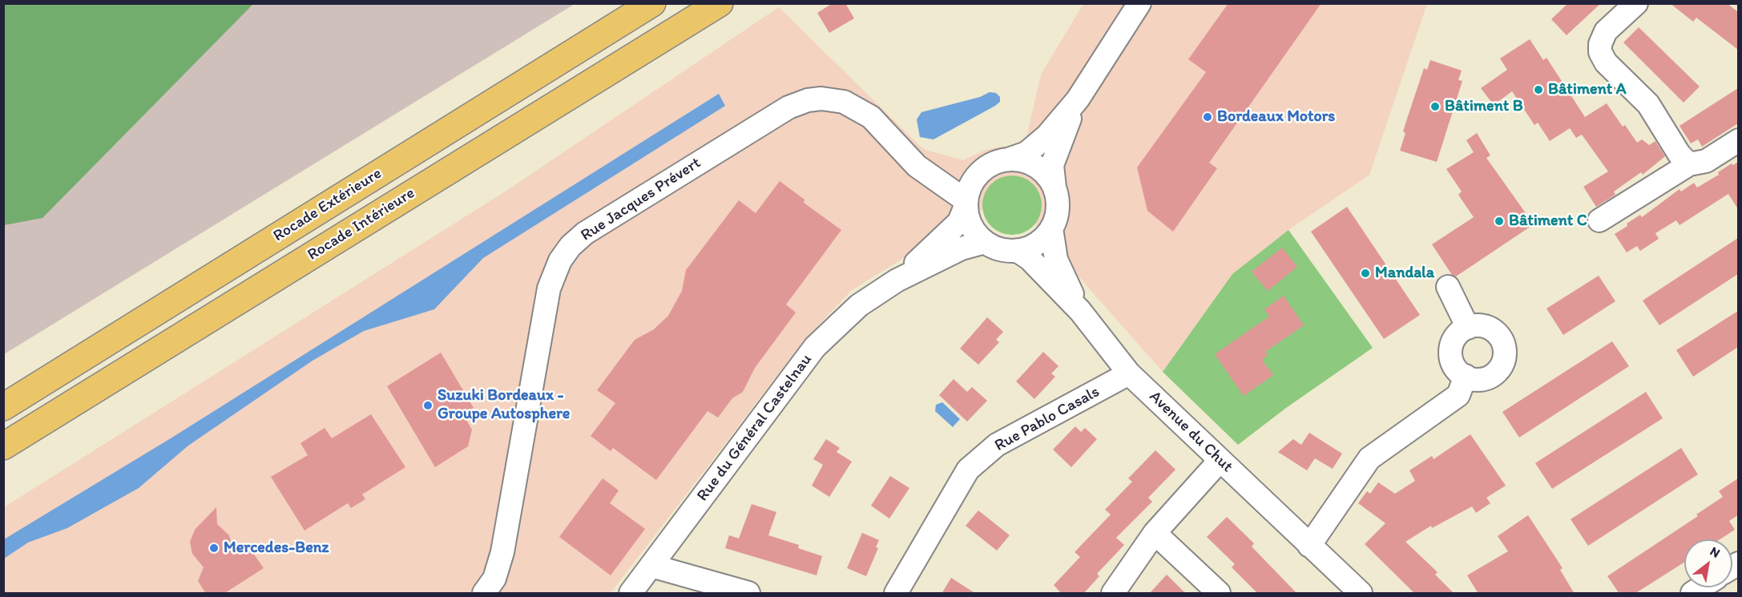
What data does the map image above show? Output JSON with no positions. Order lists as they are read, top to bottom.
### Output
{
  "streets": {
    "highway": ["Rocade Extérieure", "Rocade Intérieure"],
    "street": [
      "Rue Jacques Prévert",
      "Rue Pablo Casals",
      "Rue du Général Castelnau",
      "Avenue du Chut"
    ]
  },
  "crossings": [
    ["Rue Jacques Prévert", "Rue du Général Castelnau"],
    ["Rue Jacques Prévert", "Avenue du Chut"],
    ["Rue Pablo Casals", "Avenue du Chut"],
    ["Rue du Général Castelnau", "Avenue du Chut"]
  ],
  "places": [
    "Bâtiment A",
    "Bâtiment B",
    "Bordeaux Motors",
    "Bâtiment C",
    "Mandala",
    "Suzuki Bordeaux - Groupe Autosphere",
    "Mercedes-Benz"
  ],
  "north": "top right"
}
